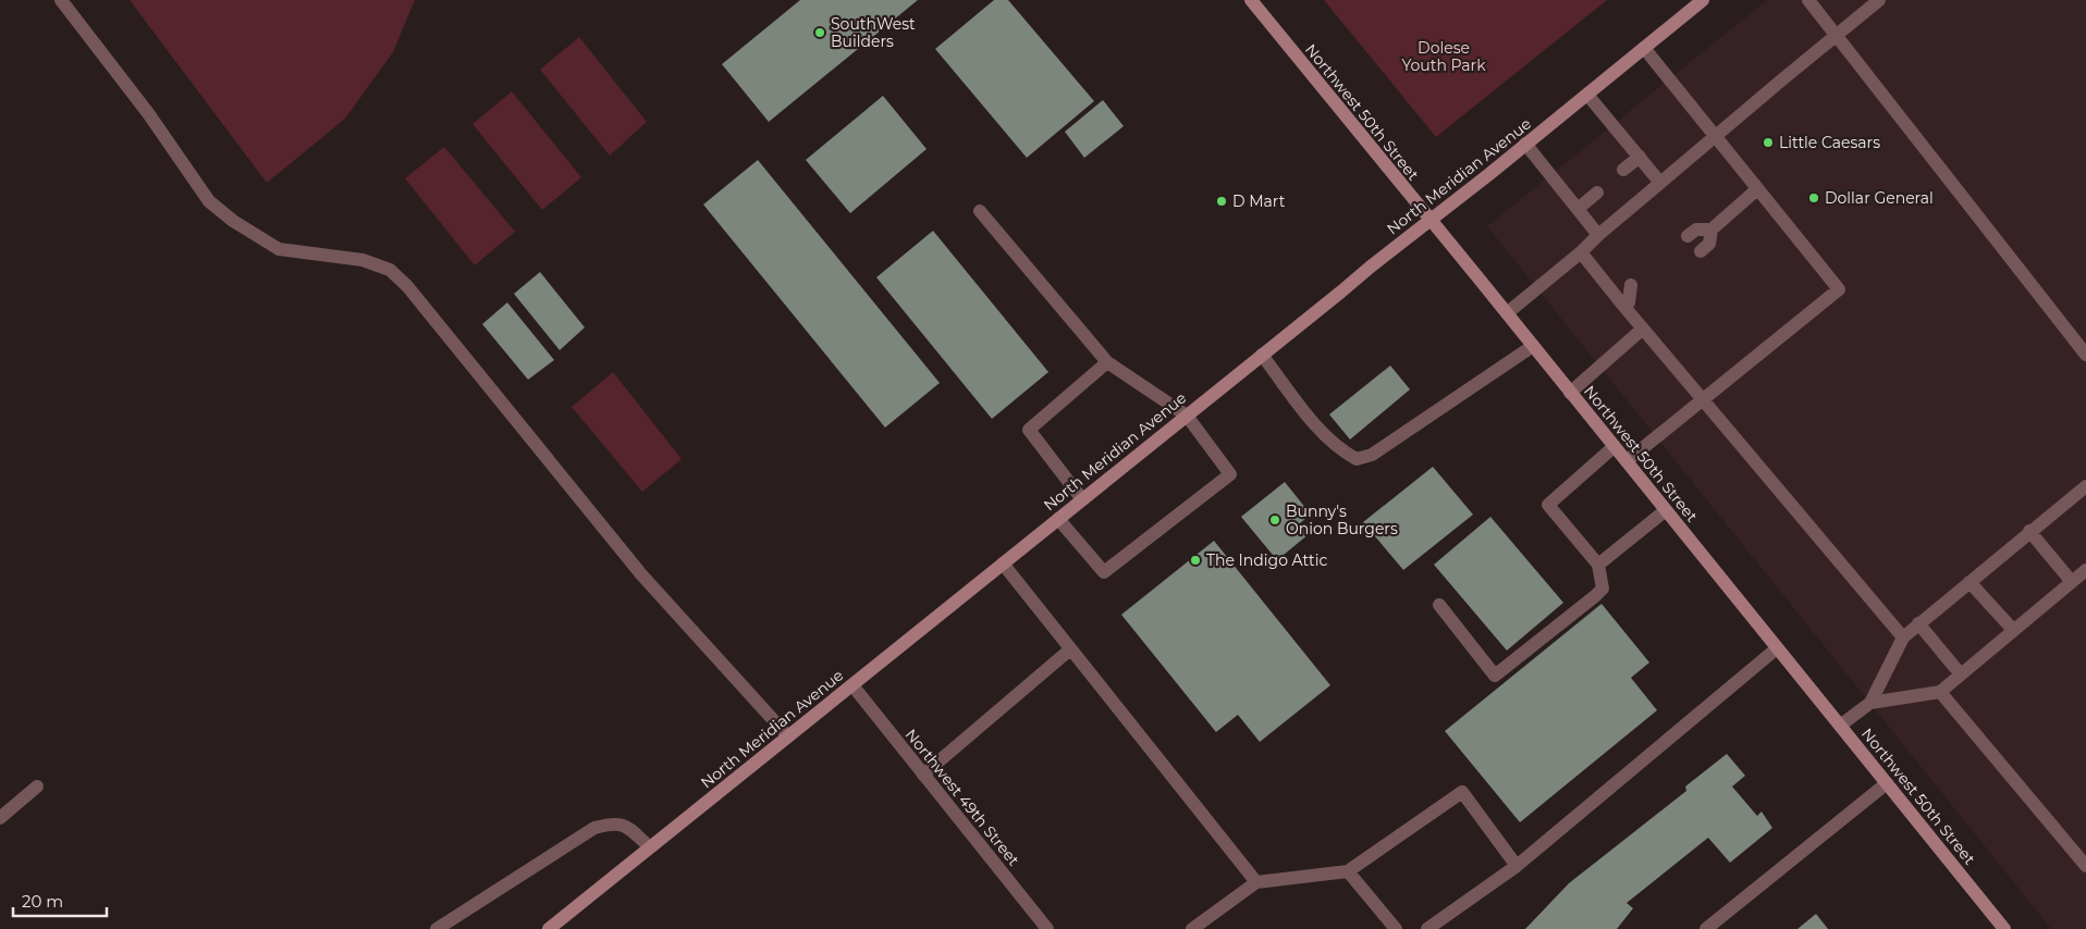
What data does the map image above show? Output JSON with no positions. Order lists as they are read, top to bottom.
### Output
{
  "streets": {
    "main road": ["Northwest 50th Street", "North Meridian Avenue"],
    "street": ["Northwest 49th Street"]
  },
  "crossings": [
    ["Northwest 50th Street", "North Meridian Avenue"],
    ["North Meridian Avenue", "Northwest 49th Street"]
  ],
  "parks": ["Dolese Youth Park"],
  "places": [
    "SouthWest Builders",
    "Little Caesars",
    "Dollar General",
    "D Mart",
    "Bunny's Onion Burgers",
    "The Indigo Attic"
  ],
  "scale_bar": "20 m"
}
